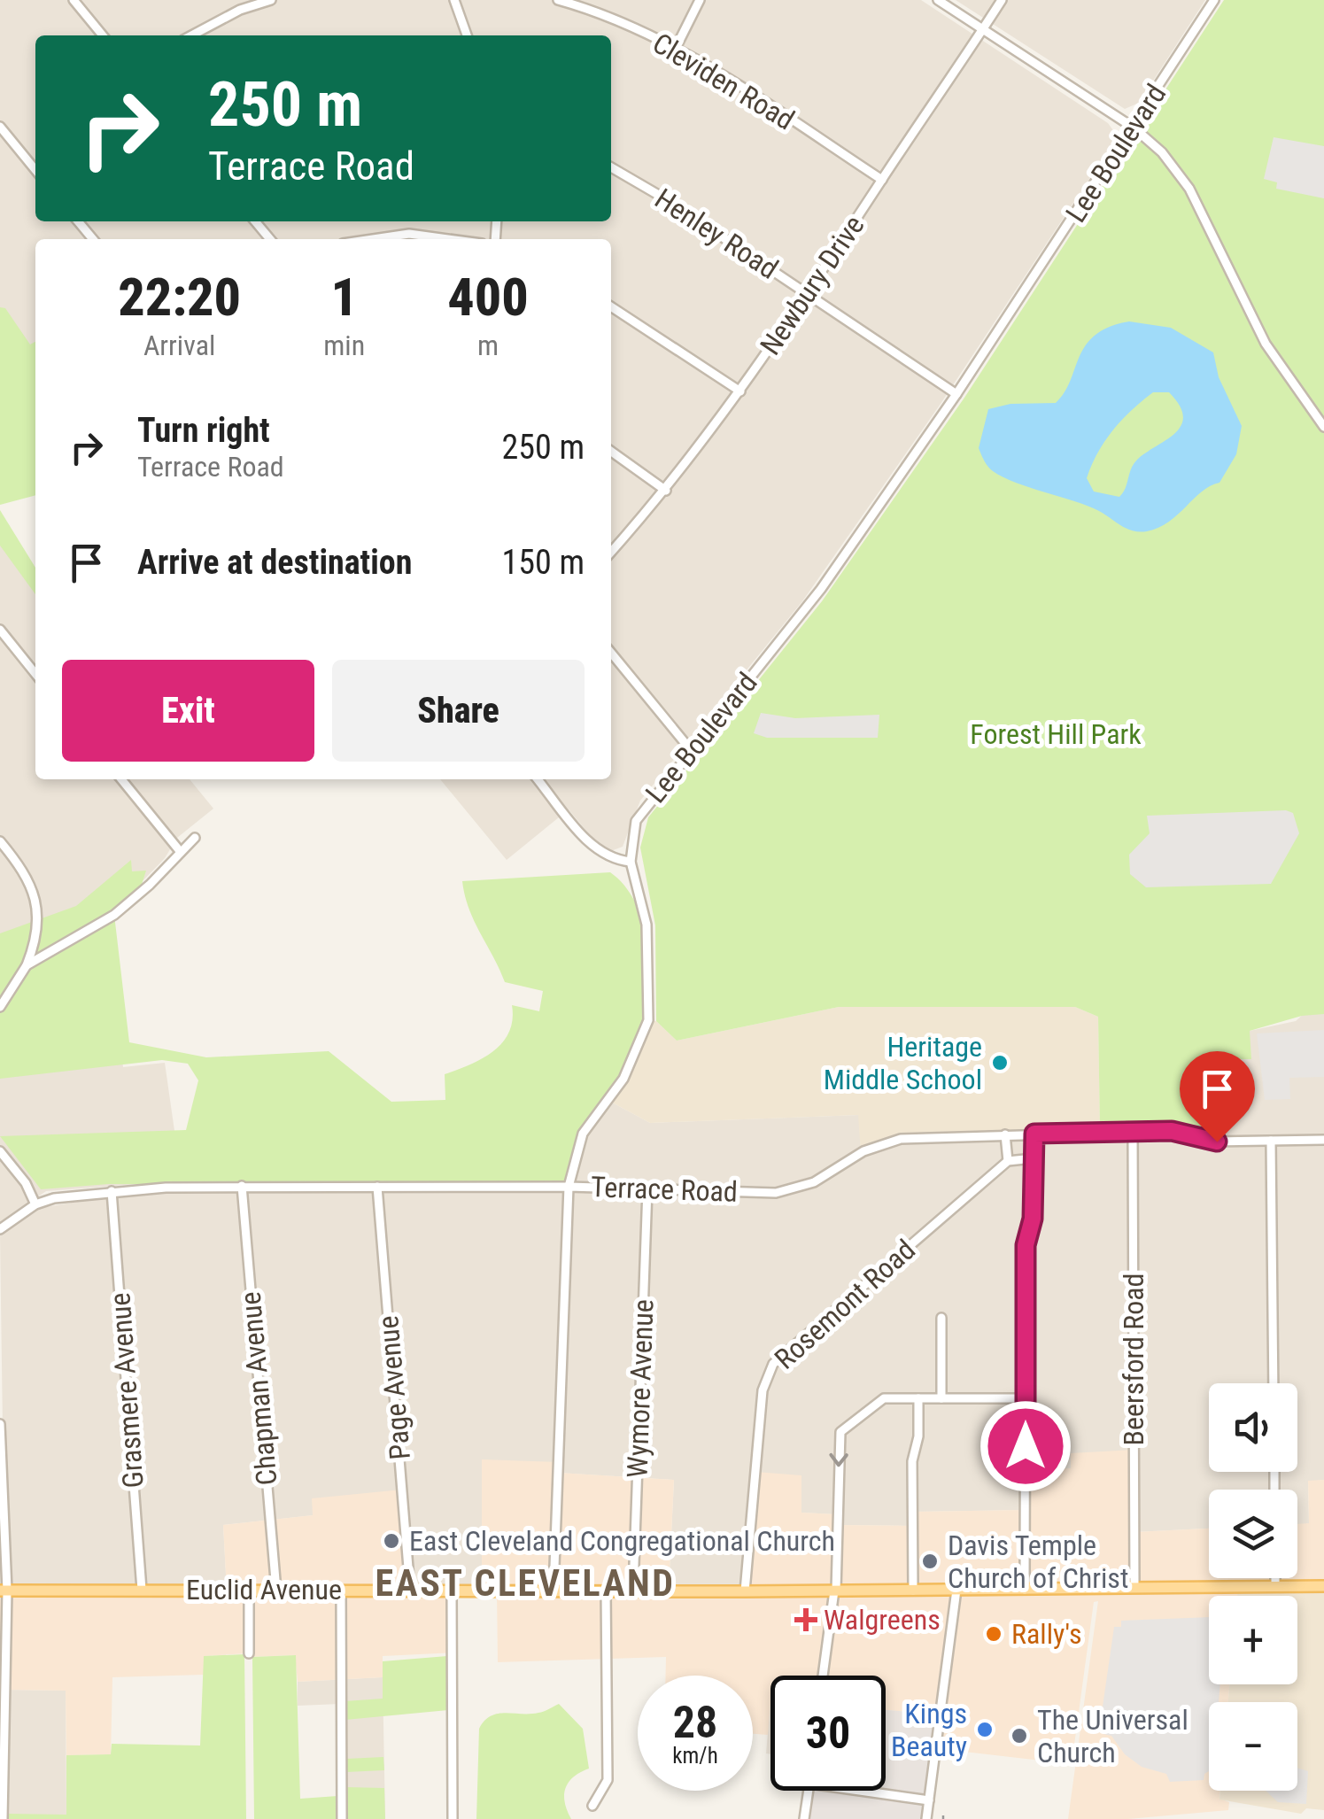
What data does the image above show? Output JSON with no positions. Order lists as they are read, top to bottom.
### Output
{
  "streets": {
    "main road": ["Euclid Avenue"],
    "street": [
      "Cleviden Road",
      "Lee Boulevard",
      "Henley Road",
      "Newbury Drive",
      "Terrace Road",
      "Rosemont Road",
      "Beersford Road",
      "Page Avenue",
      "Chapman Avenue",
      "Wymore Avenue",
      "Grasmere Avenue"
    ]
  },
  "crossings": [
    ["Cleviden Road", "Newbury Drive"],
    ["Lee Boulevard", "Henley Road"],
    ["Lee Boulevard", "Terrace Road"],
    ["Lee Boulevard", "Euclid Avenue"],
    ["Henley Road", "Newbury Drive"],
    ["Terrace Road", "Beersford Road"],
    ["Terrace Road", "Page Avenue"],
    ["Terrace Road", "Chapman Avenue"],
    ["Terrace Road", "Wymore Avenue"],
    ["Terrace Road", "Grasmere Avenue"],
    ["Rosemont Road", "Euclid Avenue"],
    ["Beersford Road", "Euclid Avenue"],
    ["Page Avenue", "Euclid Avenue"],
    ["Chapman Avenue", "Euclid Avenue"],
    ["Wymore Avenue", "Euclid Avenue"],
    ["Grasmere Avenue", "Euclid Avenue"]
  ],
  "districts": ["EAST CLEVELAND"],
  "parks": ["Forest Hill Park"],
  "places": {
    "other": [
      "Heritage Middle School",
      "East Cleveland Congregational Church",
      "Davis Temple Church of Christ",
      "Rally's",
      "Kings Beauty",
      "The Universal Church"
    ],
    "health": ["Walgreens"]
  },
  "page": {
    "turn": ["250 m", "Terrace Road"],
    "eta": [
      "22:20",
      "Arrival",
      "1",
      "min",
      "400",
      "m"
    ],
    "list": [
      {
        "name": "Turn right",
        "note": "Terrace Road",
        "value": "250 m"
      },
      {
        "name": "Arrive at destination",
        "value": "150 m"
      }
    ],
    "buttons": ["Exit", "Share"],
    "map_buttons": ["+", "−"],
    "speed": "28 km/h",
    "limit": "30"
  }
}
